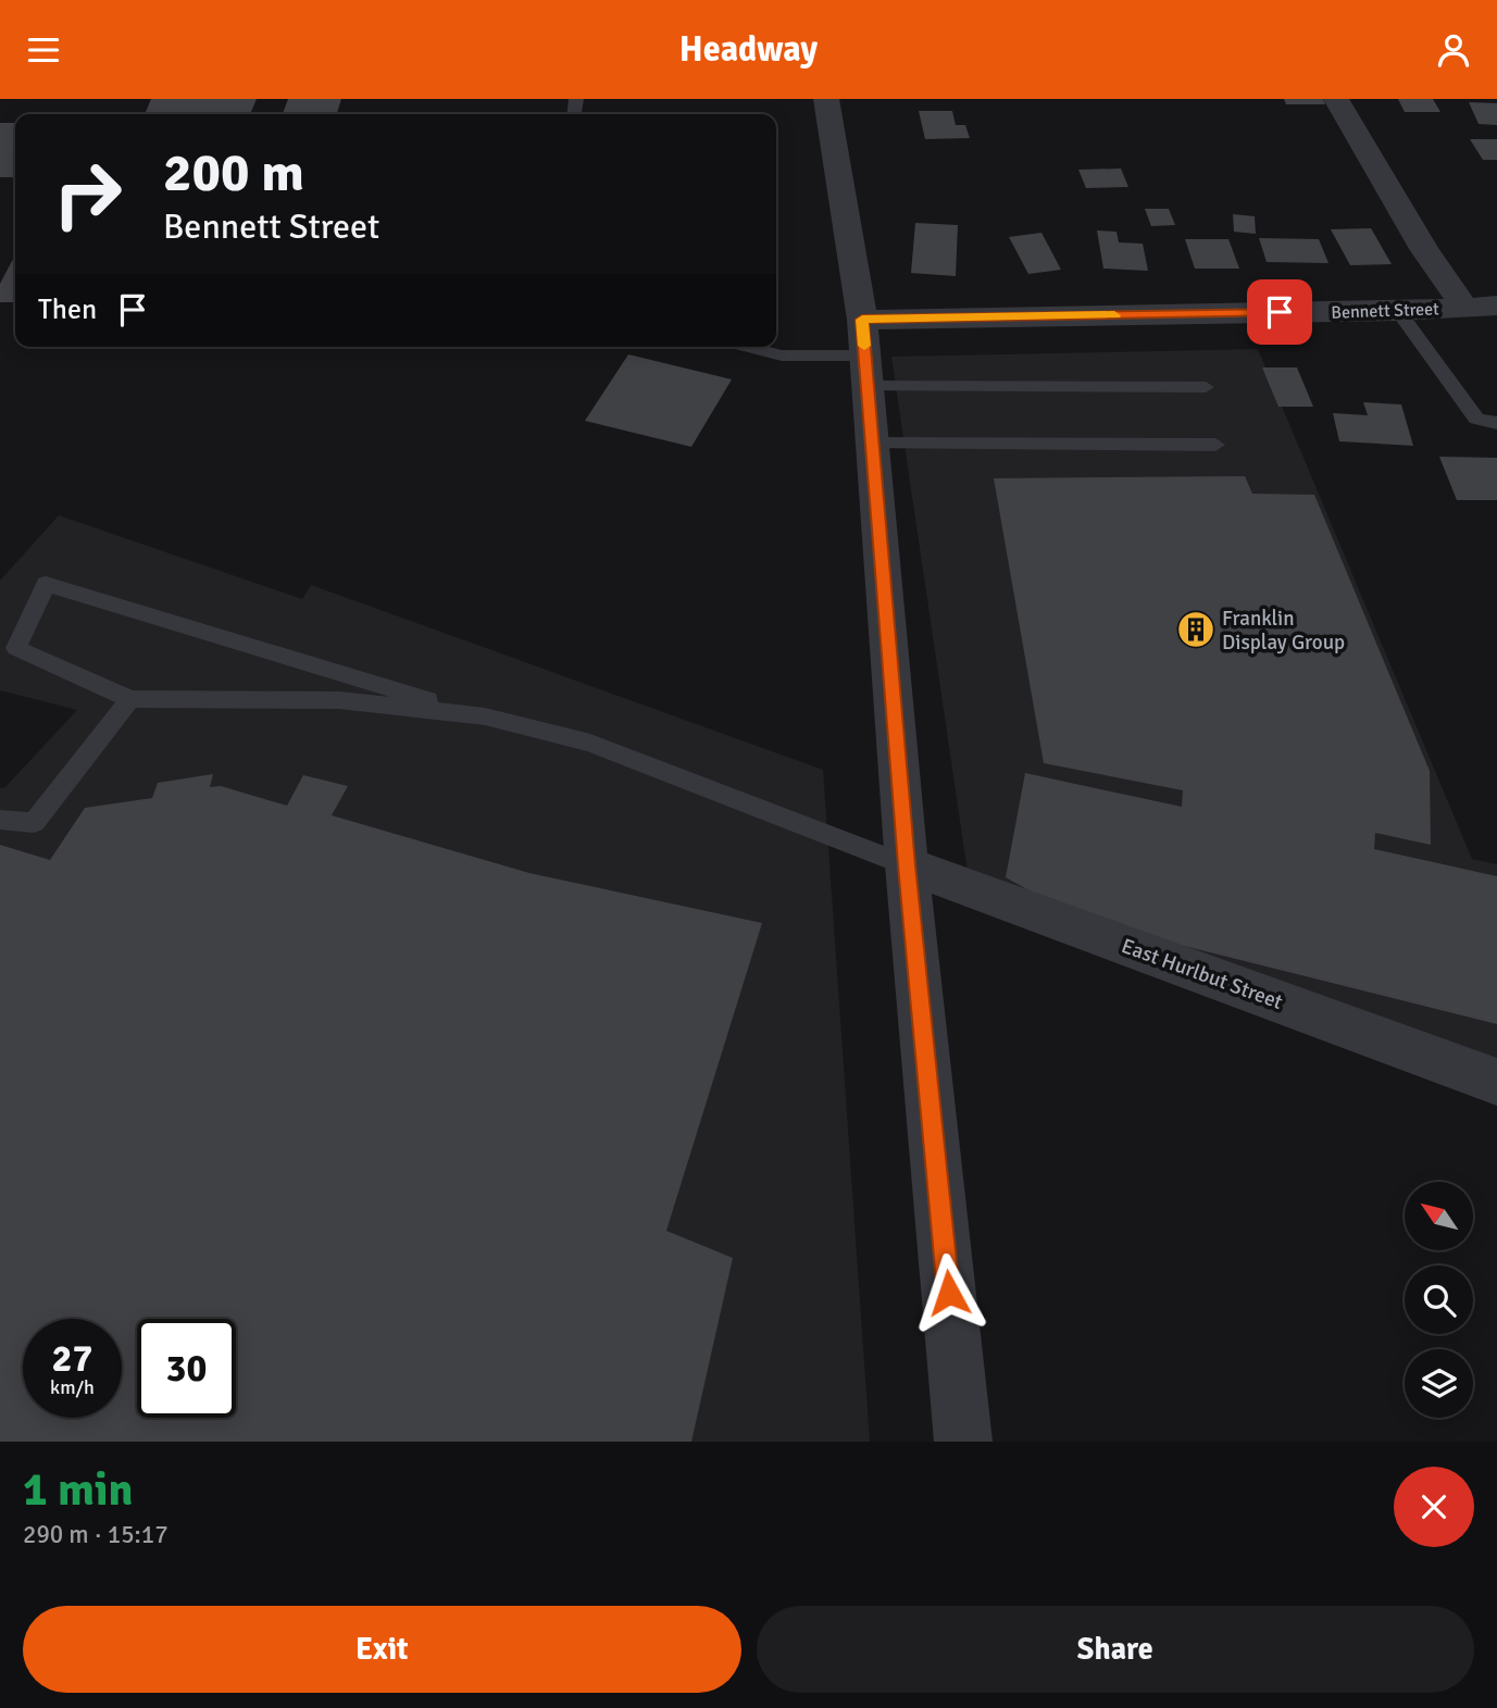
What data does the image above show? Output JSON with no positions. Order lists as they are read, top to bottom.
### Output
{
  "streets": {
    "street": ["Bennett Street", "East Hurlbut Street"]
  },
  "places": {
    "building": ["Franklin Display Group"]
  },
  "north": "top left",
  "page": {
    "header": "Headway",
    "turn": ["200 m", "Bennett Street"],
    "then": "Then",
    "speed": "27 km/h",
    "limit": "30",
    "heading": ["1 min", "290 m · 15:17"],
    "buttons": ["Exit", "Share"]
  }
}
